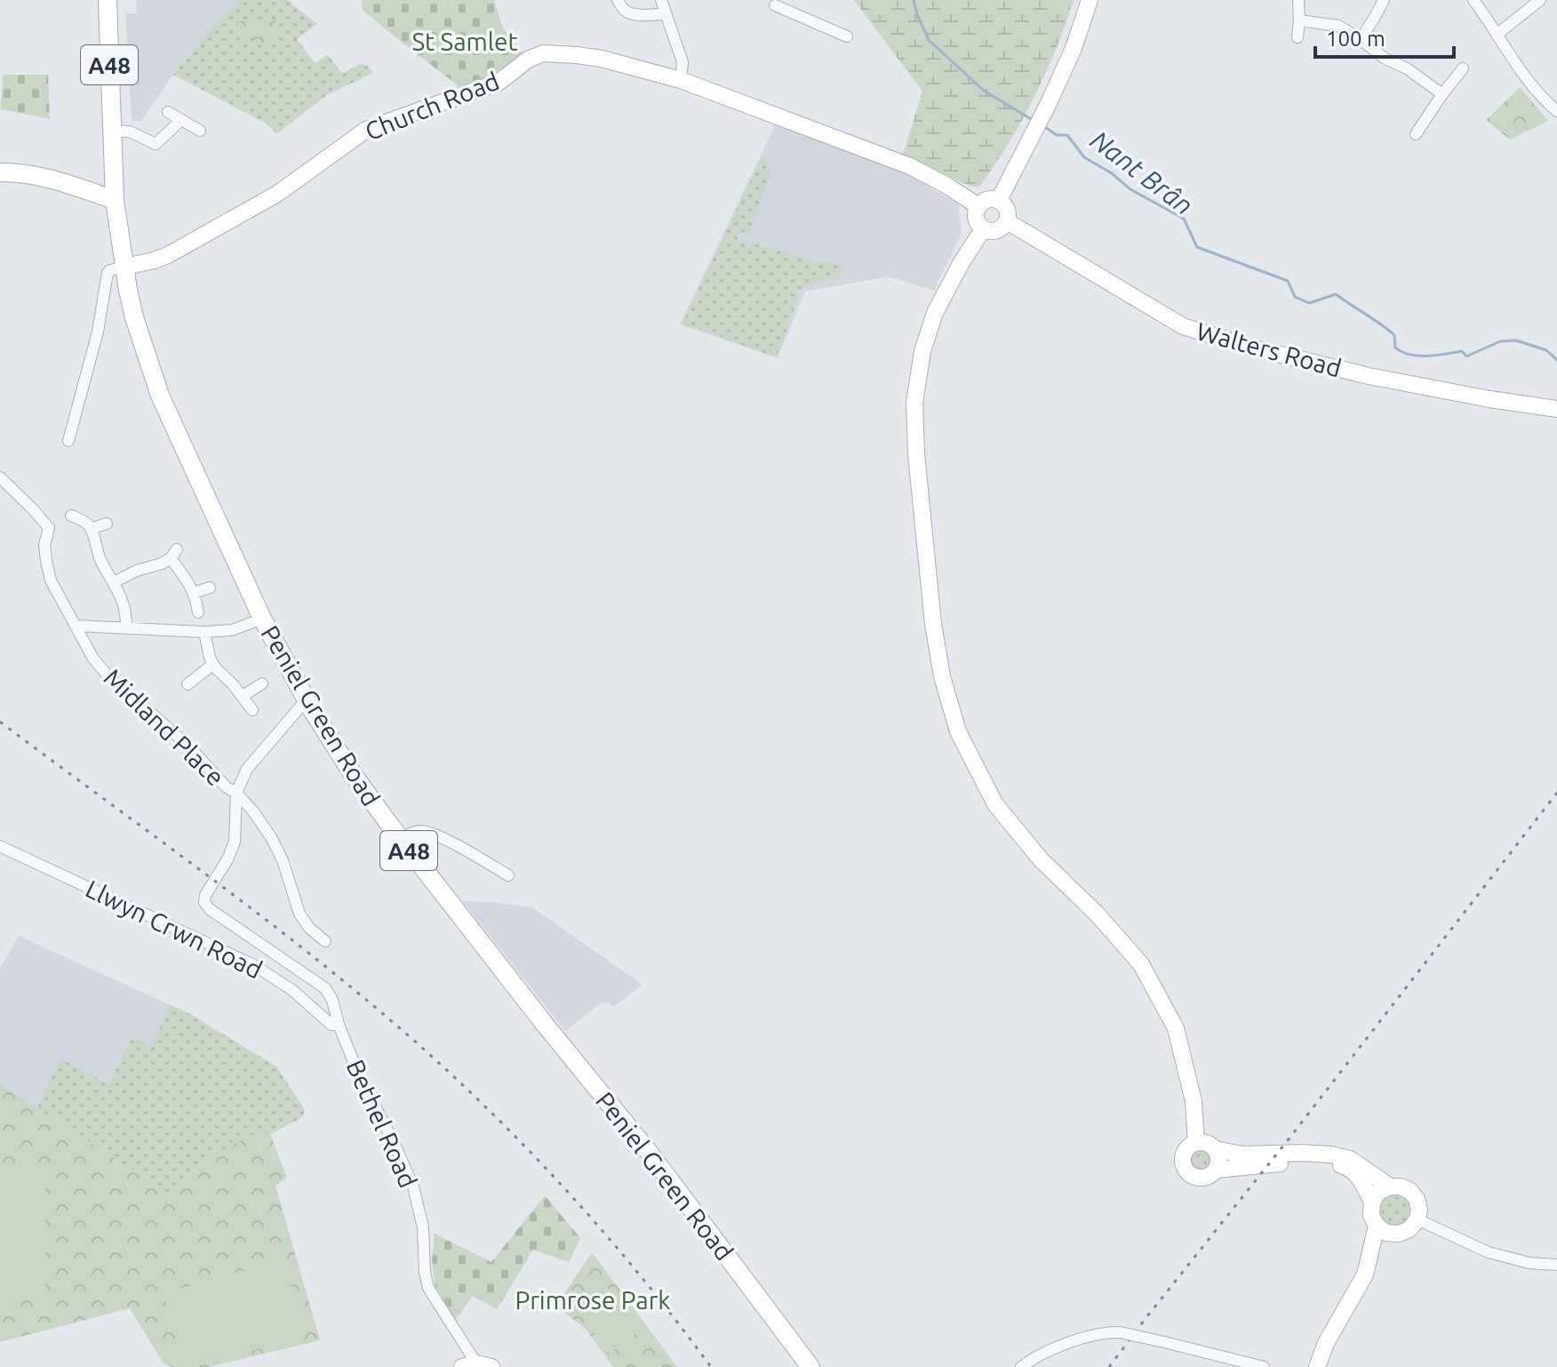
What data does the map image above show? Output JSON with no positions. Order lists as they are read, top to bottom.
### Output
{
  "streets": {
    "main road": [
      "A48",
      "Church Road",
      "Walters Road",
      "Peniel Green Road"
    ],
    "street": ["Midland Place", "Llwyn Crwn Road", "Bethel Road"]
  },
  "crossings": [
    ["A48", "Peniel Green Road"],
    ["Church Road", "Peniel Green Road"],
    ["Midland Place", "Bethel Road"],
    ["Llwyn Crwn Road", "Bethel Road"]
  ],
  "water": ["Nant Brân"],
  "parks": ["St Samlet", "Primrose Park"],
  "scale_bar": "100 m"
}
